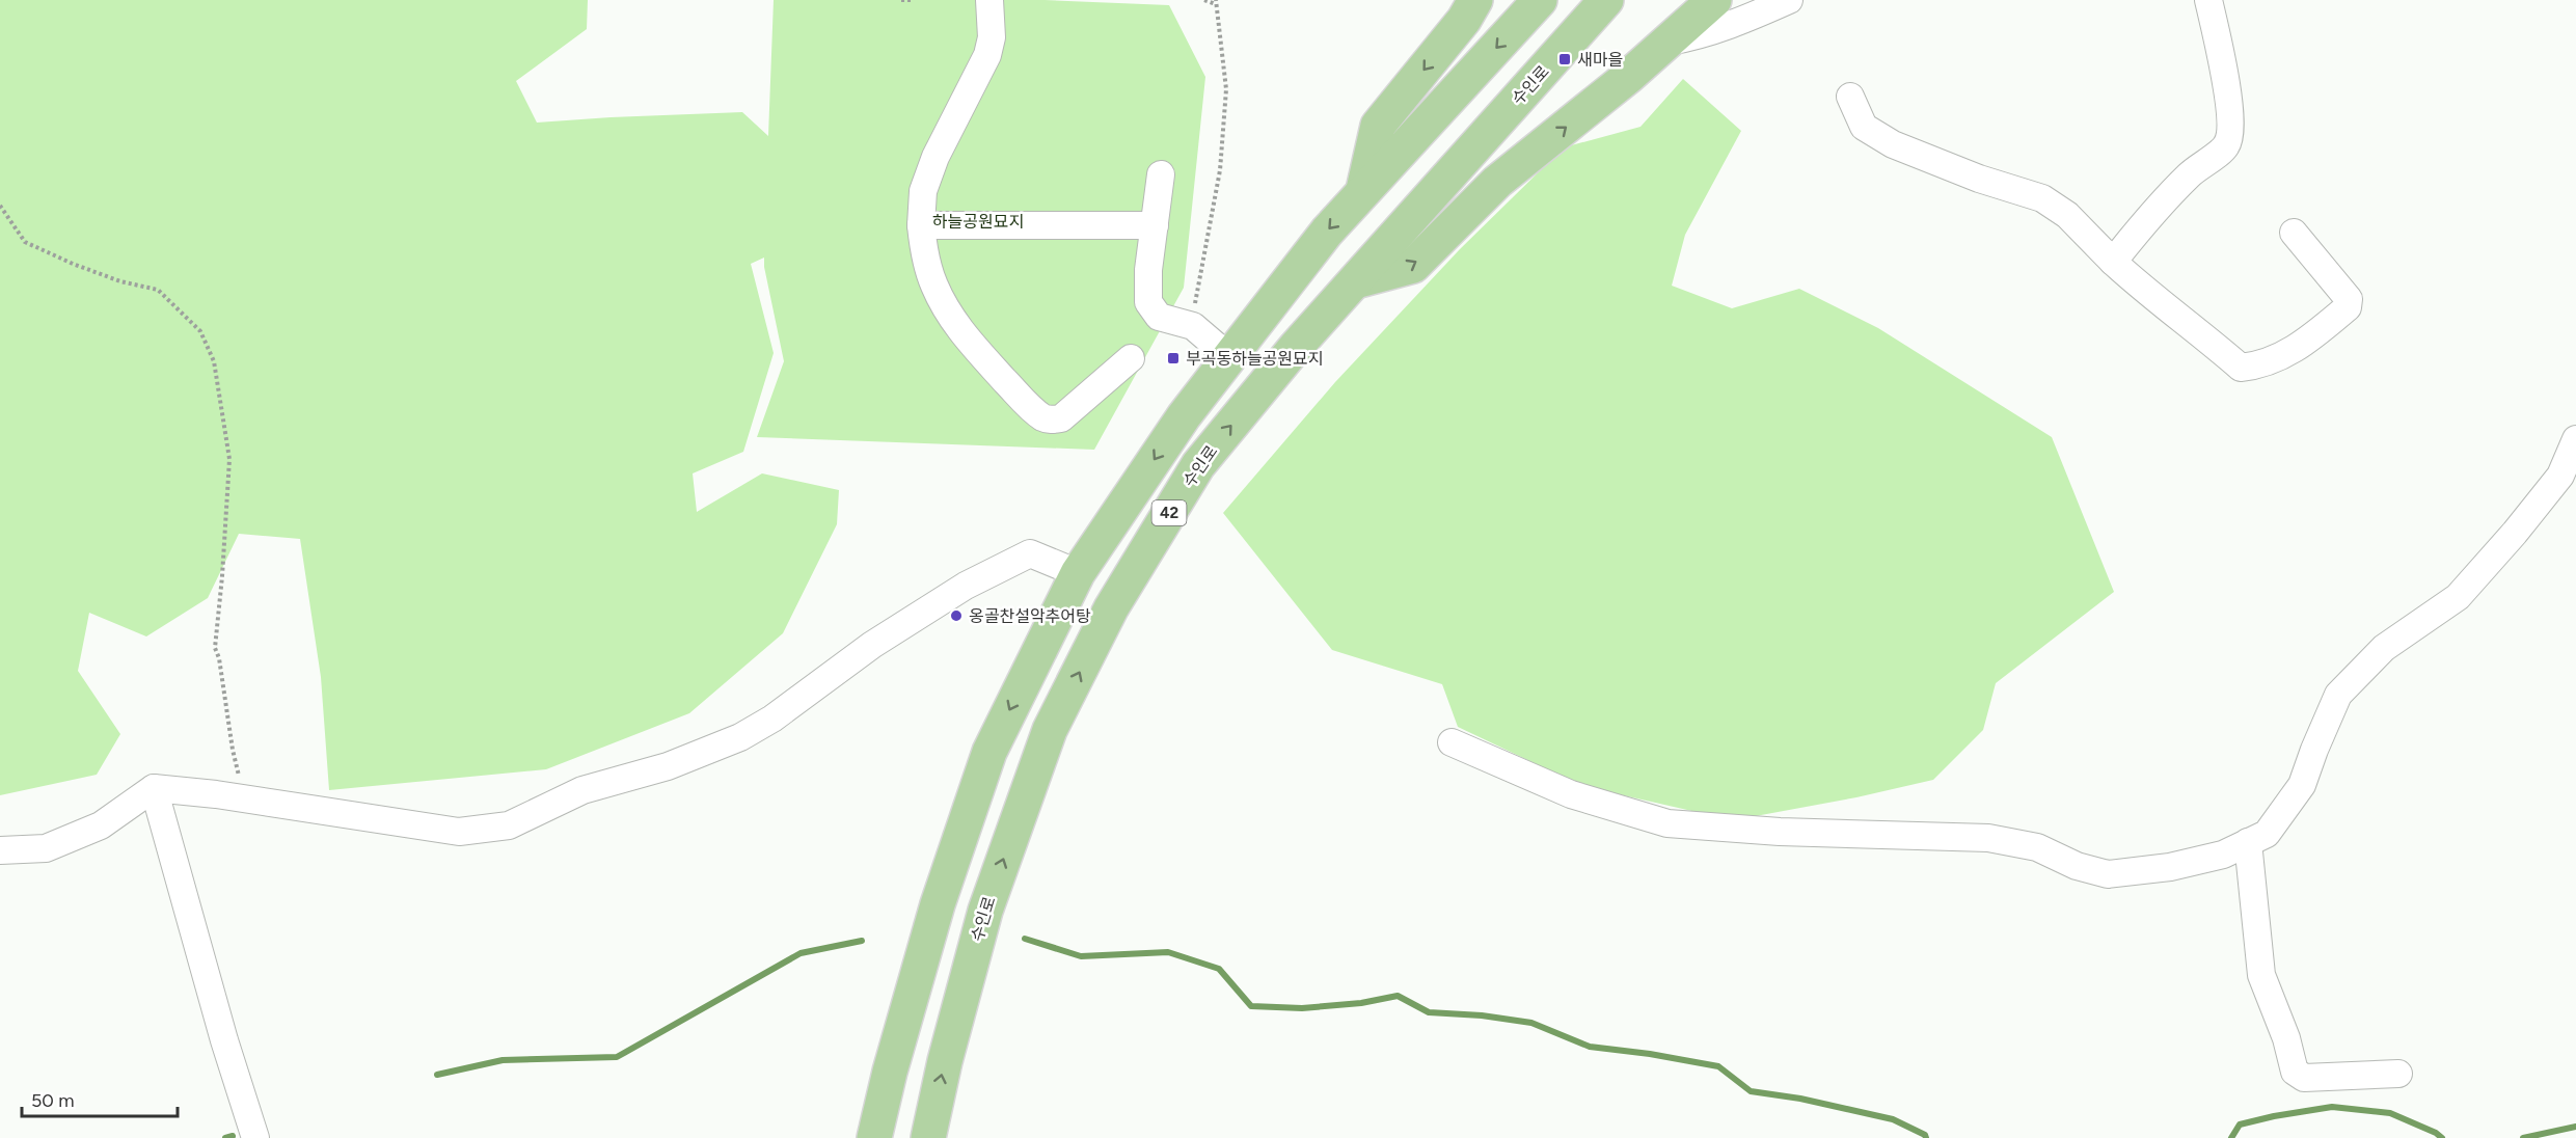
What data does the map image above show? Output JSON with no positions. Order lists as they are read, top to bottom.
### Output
{
  "streets": {
    "main road": ["수인로", "42"]
  },
  "parks": ["하늘공원묘지"],
  "places": {
    "transit": ["새마을", "부곡동하늘공원묘지"],
    "other": ["옹골찬설악추어탕"]
  },
  "scale_bar": "50 m"
}
